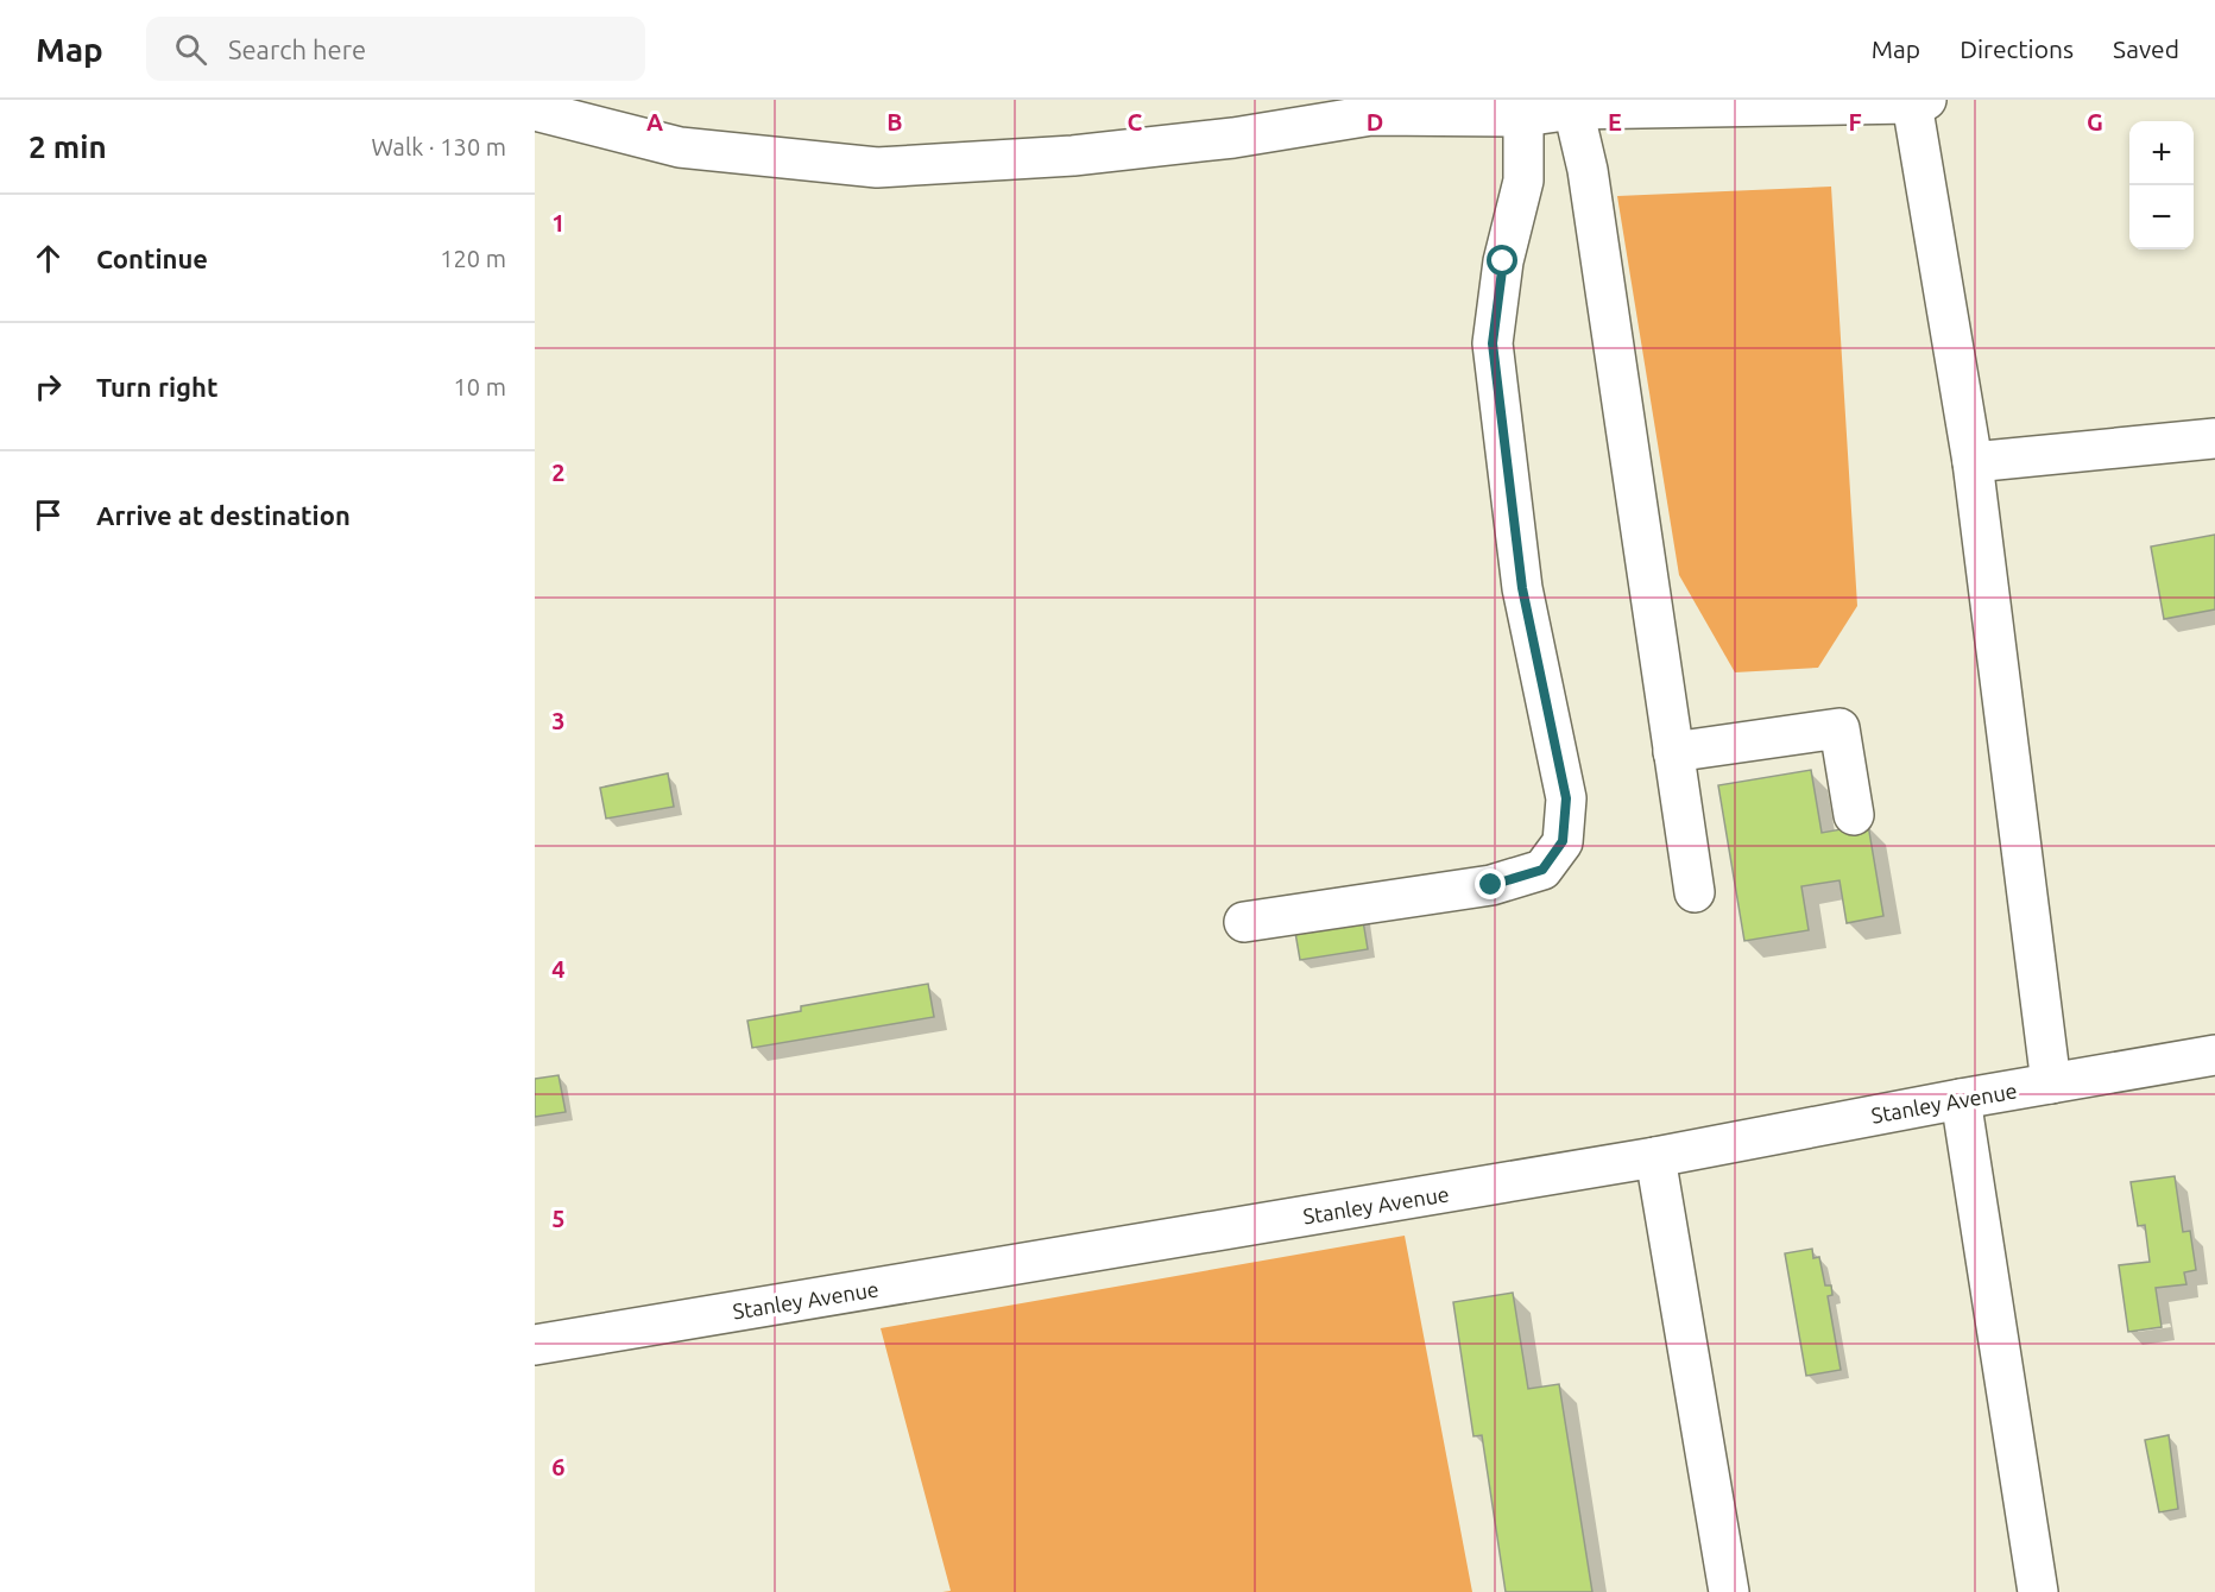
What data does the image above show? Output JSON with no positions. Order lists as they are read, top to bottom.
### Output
{
  "streets": {
    "main road": ["Stanley Avenue"]
  },
  "page": {
    "header": "Map",
    "search": "Search here",
    "nav": ["Map", "Directions", "Saved"],
    "heading": ["2 min", "Walk · 130 m"],
    "map_buttons": ["+", "−"],
    "list": [
      ["Continue", "120 m"],
      ["Turn right", "10 m"],
      "Arrive at destination"
    ]
  },
  "grid": {
    "columns": [
      "A",
      "B",
      "C",
      "D",
      "E",
      "F",
      "G"
    ],
    "rows": [
      "1",
      "2",
      "3",
      "4",
      "5",
      "6"
    ]
  }
}
